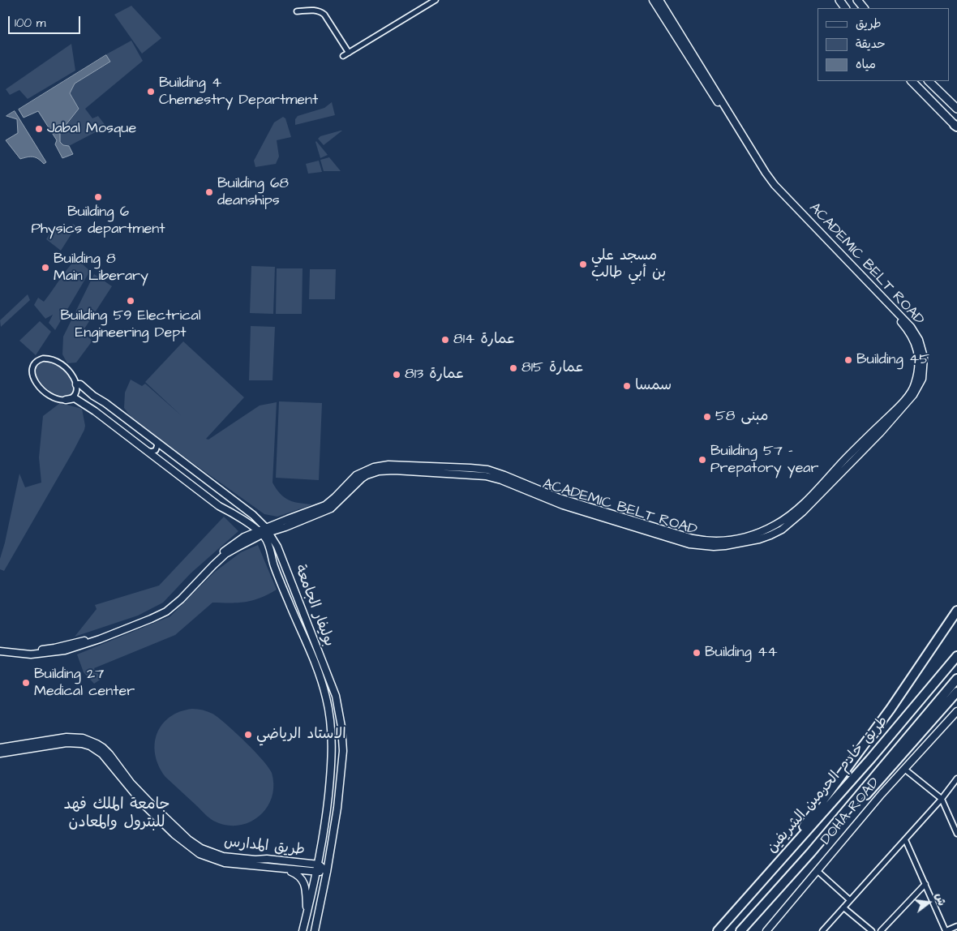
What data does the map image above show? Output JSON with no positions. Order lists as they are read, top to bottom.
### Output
{
  "streets": {
    "highway": ["طريق خادم الحرمين الشريفين"],
    "street": [
      "ACADEMIC BELT ROAD",
      "بوليفار الجامعة",
      "DOHA ROAD",
      "طريق المدارس"
    ]
  },
  "crossings": [
    ["ACADEMIC BELT ROAD", "بوليفار الجامعة"],
    ["بوليفار الجامعة", "طريق المدارس"]
  ],
  "districts": ["جامعة الملك فهد للبترول والمعادن"],
  "places": [
    "Building 4 Chemestry Department",
    "Jabal Mosque",
    "Building 68 deanships",
    "Building 6 Physics department",
    "مسجد علي بن أبي طالب",
    "Building 8 Main Liberary",
    "Building 59 Electrical Engineering Dept",
    "عمارة 814",
    "Building 45",
    "عمارة 815",
    "عمارة 813",
    "سمسا",
    "مبنى 58",
    "Building 57 - Prepatory year",
    "Building 44",
    "Building 27 Medical center",
    "الاستاد الرياضي"
  ],
  "legend": ["طريق", "حديقة", "مياه"],
  "scale_bar": "100 m",
  "north": "right"
}
